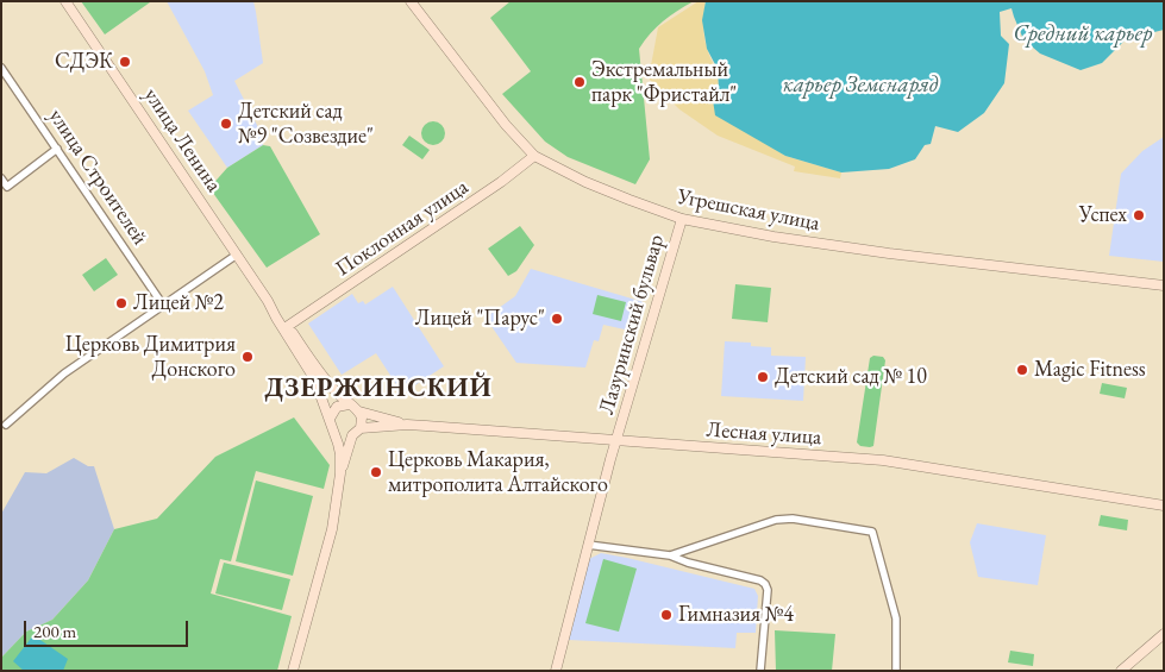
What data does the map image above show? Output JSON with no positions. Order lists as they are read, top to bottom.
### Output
{
  "streets": {
    "street": [
      "улица Ленина",
      "улица Строителей",
      "Угрешская улица",
      "Поклонная улица",
      "Лазуринский бульвар",
      "Лесная улица"
    ]
  },
  "crossings": [
    ["улица Ленина", "Поклонная улица"],
    ["улица Ленина", "Лесная улица"],
    ["Угрешская улица", "Поклонная улица"],
    ["Угрешская улица", "Лазуринский бульвар"],
    ["Лазуринский бульвар", "Лесная улица"]
  ],
  "districts": ["ДЗЕРЖИНСКИЙ"],
  "water": ["Средний карьер", "карьер Земснаряд"],
  "places": [
    "СДЭК",
    "Экстремальный парк \"Фристайл\"",
    "Детский сад №9 \"Созвездие\"",
    "Успех",
    "Лицей №2",
    "Лицей \"Парус\"",
    "Церковь Димитрия Донского",
    "Magic Fitness",
    "Детский сад № 10",
    "Церковь Макария, митрополита Алтайского",
    "Гимназия №4"
  ],
  "scale_bar": "200 m"
}
